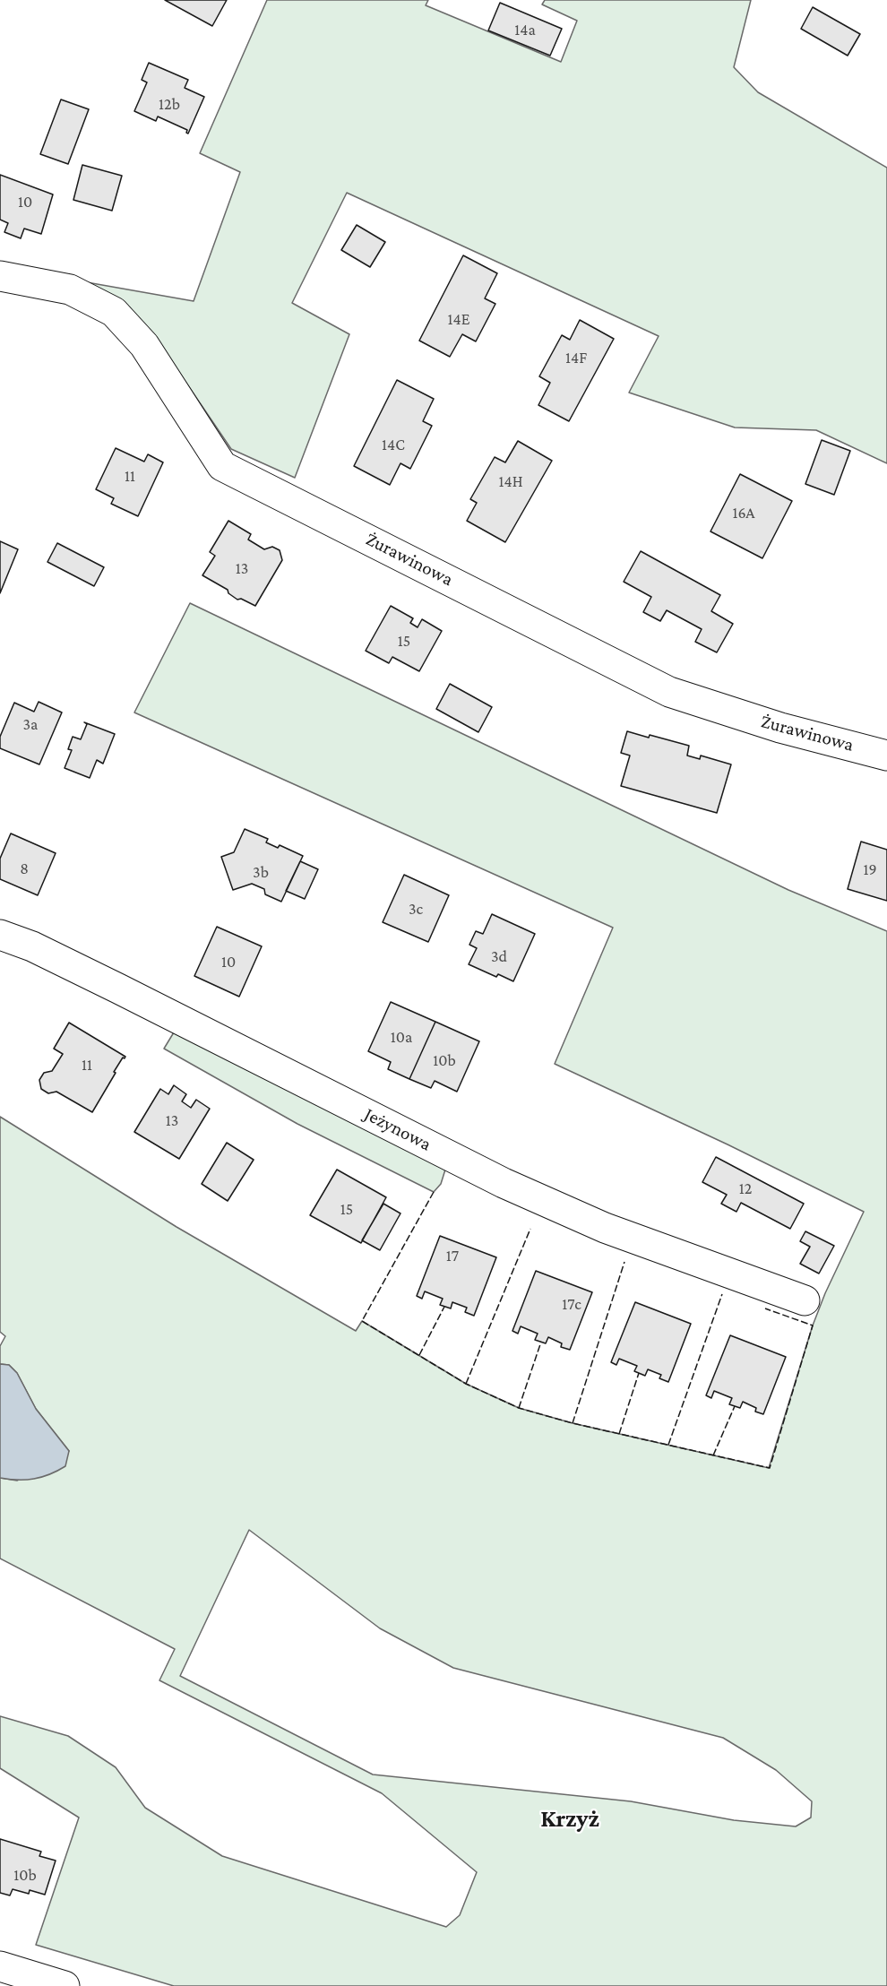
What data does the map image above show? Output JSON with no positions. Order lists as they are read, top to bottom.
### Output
{
  "streets": {
    "street": ["Żurawinowa", "Jeżynowa"]
  },
  "districts": ["Krzyż"],
  "house_numbers": [
    "14a",
    "12b",
    "10",
    "14E",
    "14F",
    "14C",
    "11",
    "14H",
    "16A",
    "13",
    "15",
    "3a",
    "8",
    "19",
    "3b",
    "3c",
    "3d",
    "10",
    "10a",
    "10b",
    "11",
    "13",
    "12",
    "15",
    "17",
    "17c",
    "10b"
  ]
}
